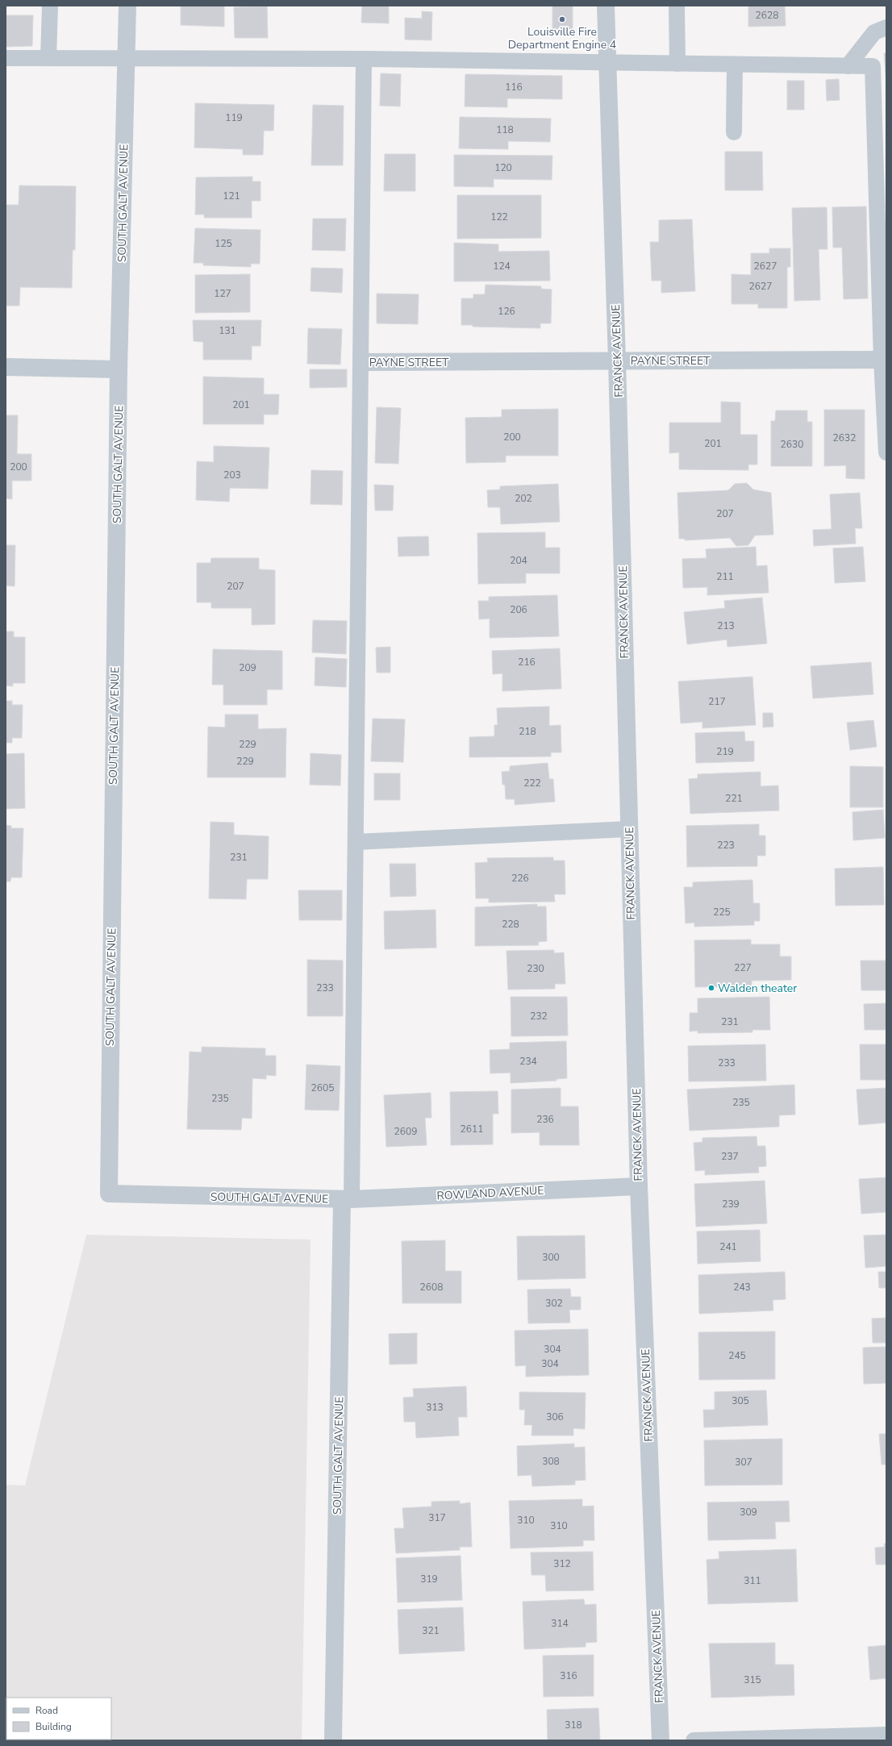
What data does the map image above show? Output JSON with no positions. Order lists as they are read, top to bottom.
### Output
{
  "streets": {
    "street": [
      "SOUTH GALT AVENUE",
      "FRANCK AVENUE",
      "PAYNE STREET",
      "ROWLAND AVENUE"
    ]
  },
  "crossings": [
    ["SOUTH GALT AVENUE", "ROWLAND AVENUE"],
    ["FRANCK AVENUE", "PAYNE STREET"],
    ["FRANCK AVENUE", "ROWLAND AVENUE"]
  ],
  "places": ["Louisville Fire Department Engine 4", "Walden theater"],
  "house_numbers": [
    "2628",
    "116",
    "119",
    "118",
    "120",
    "121",
    "122",
    "125",
    "124",
    "2627",
    "2627",
    "127",
    "126",
    "131",
    "201",
    "200",
    "2632",
    "201",
    "2630",
    "200",
    "203",
    "202",
    "207",
    "204",
    "211",
    "207",
    "206",
    "213",
    "216",
    "209",
    "217",
    "218",
    "229",
    "219",
    "229",
    "222",
    "221",
    "223",
    "231",
    "226",
    "225",
    "228",
    "227",
    "230",
    "233",
    "232",
    "231",
    "234",
    "233",
    "2605",
    "235",
    "235",
    "236",
    "2611",
    "2609",
    "237",
    "239",
    "241",
    "300",
    "2608",
    "243",
    "302",
    "304",
    "245",
    "304",
    "305",
    "313",
    "306",
    "308",
    "307",
    "309",
    "317",
    "310",
    "310",
    "312",
    "319",
    "311",
    "314",
    "321",
    "316",
    "315",
    "318"
  ],
  "legend": ["Road", "Building"]
}
